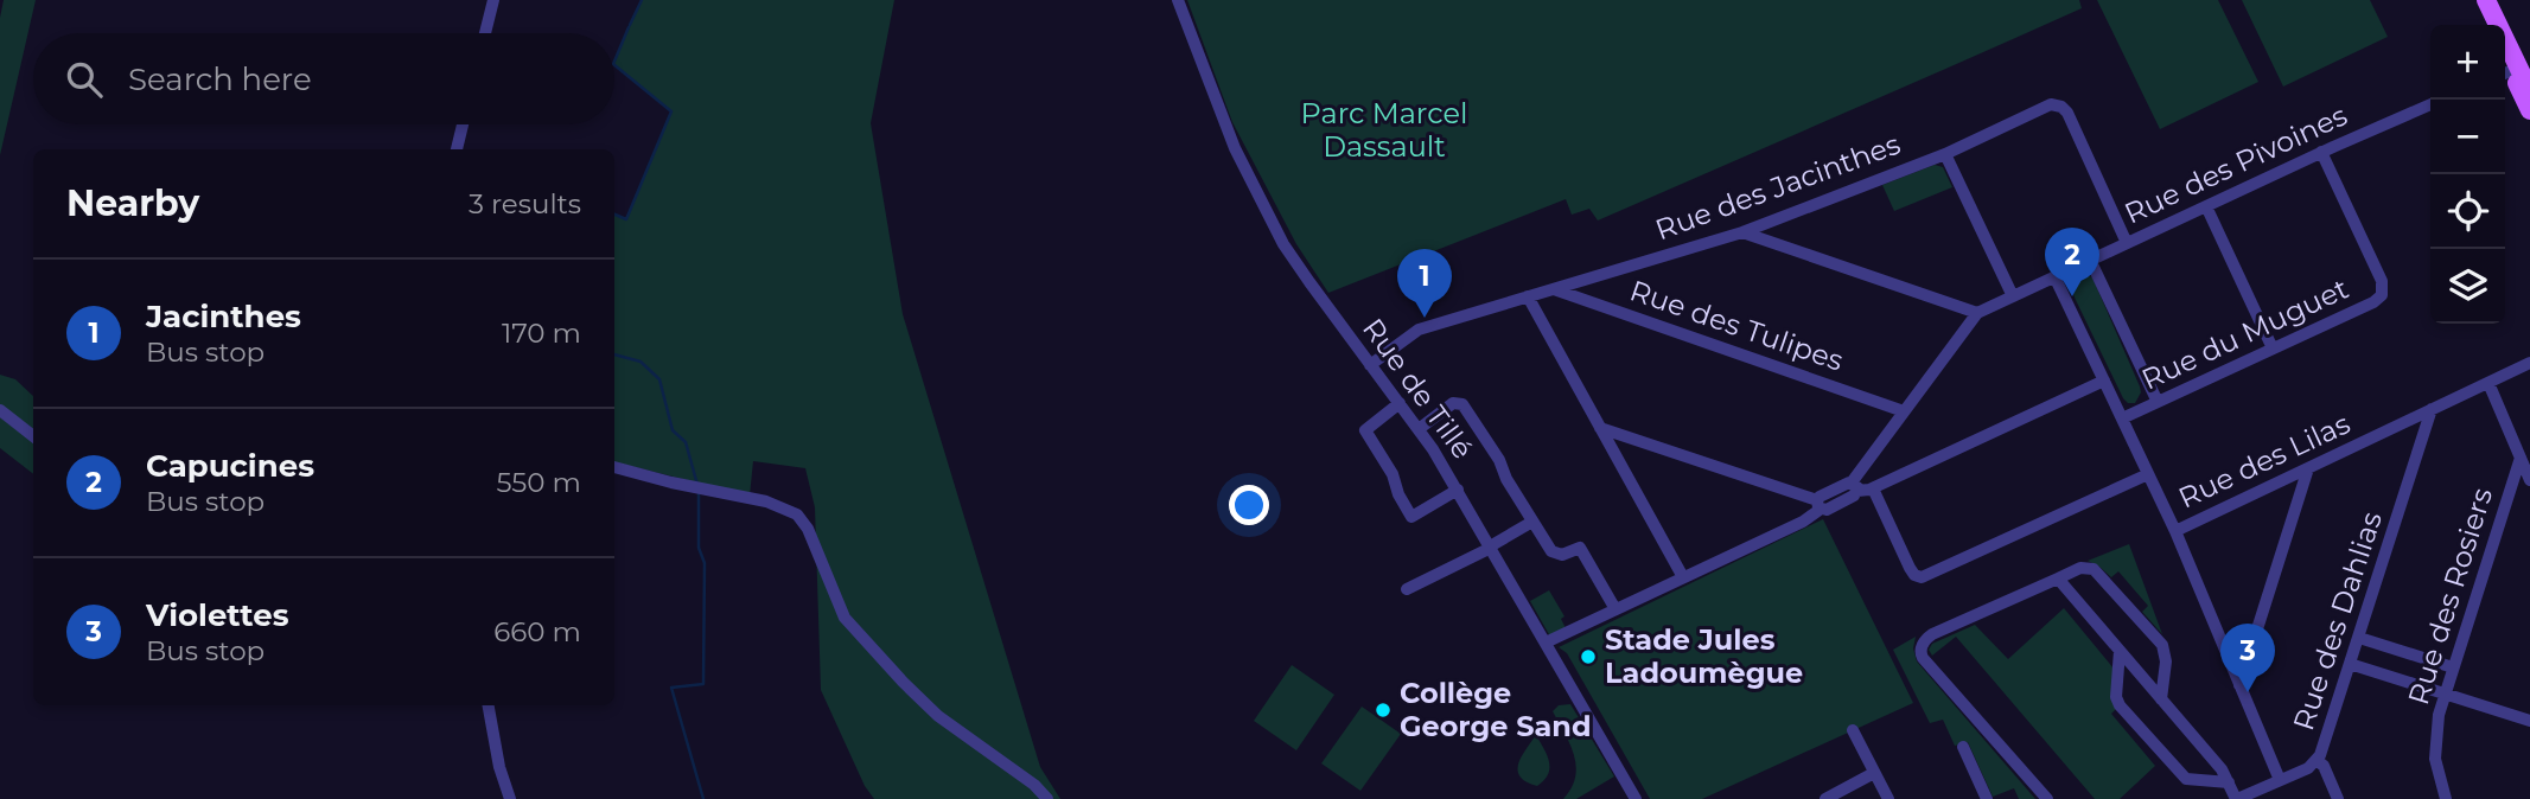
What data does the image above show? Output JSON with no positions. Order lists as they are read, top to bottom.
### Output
{
  "streets": {
    "street": [
      "Rue des Pivoines",
      "Rue des Jacinthes",
      "Rue des Tulipes",
      "Rue du Muguet",
      "Rue de Tillé",
      "Rue des Lilas",
      "Rue des Rosiers",
      "Rue des Dahlias"
    ]
  },
  "crossings": [
    ["Rue des Pivoines", "Rue des Jacinthes"],
    ["Rue des Pivoines", "Rue des Tulipes"],
    ["Rue des Pivoines", "Rue du Muguet"],
    ["Rue des Jacinthes", "Rue des Tulipes"],
    ["Rue des Jacinthes", "Rue de Tillé"],
    ["Rue des Lilas", "Rue des Dahlias"]
  ],
  "parks": ["Parc Marcel Dassault"],
  "places": ["Stade Jules Ladoumègue", "Collège George Sand"],
  "page": {
    "map_buttons": ["+", "−"],
    "search": "Search here",
    "heading": ["Nearby", "3 results"],
    "pins": ["2", "1", "3"],
    "list": [
      {
        "mark": "1",
        "name": "Jacinthes",
        "note": "Bus stop",
        "value": "170 m"
      },
      {
        "mark": "2",
        "name": "Capucines",
        "note": "Bus stop",
        "value": "550 m"
      },
      {
        "mark": "3",
        "name": "Violettes",
        "note": "Bus stop",
        "value": "660 m"
      }
    ]
  }
}
